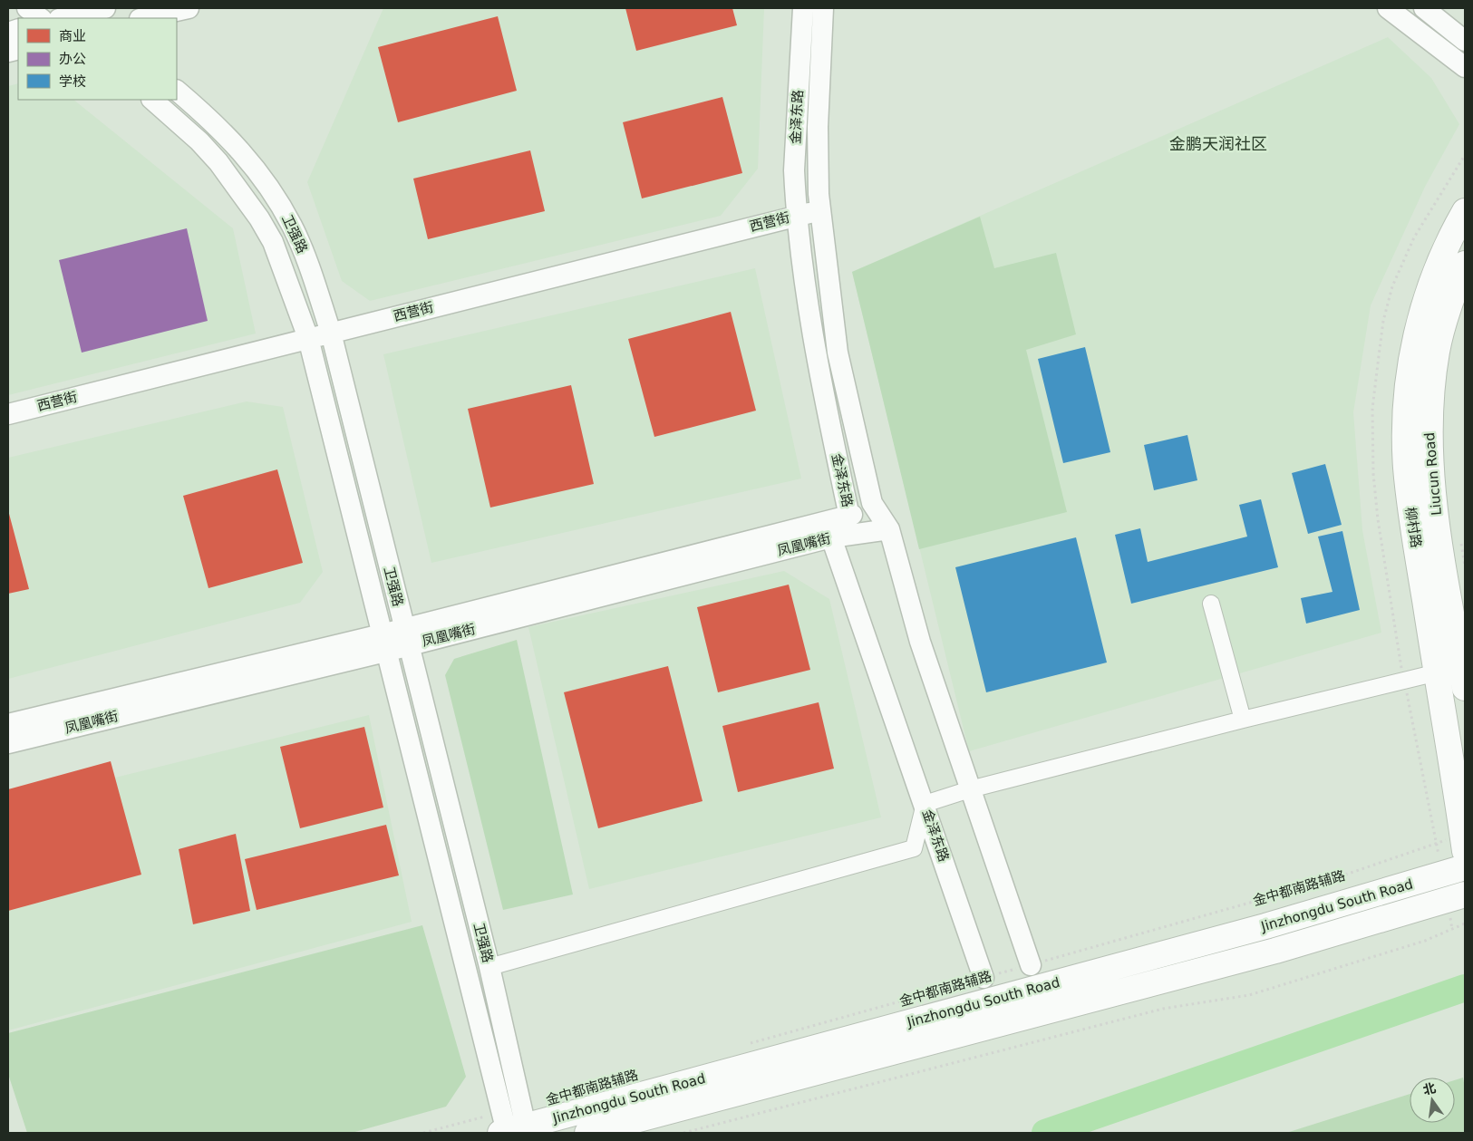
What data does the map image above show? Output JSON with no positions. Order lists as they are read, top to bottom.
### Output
{
  "streets": {
    "main road": ["Liucun Road", "柳村路", "Jinzhongdu South Road"],
    "street": [
      "金泽东路",
      "西营街",
      "卫强路",
      "凤凰嘴街"
    ],
    "path": ["金中都南路辅路"]
  },
  "crossings": [
    ["金泽东路", "西营街"],
    ["金泽东路", "凤凰嘴街"],
    ["金泽东路", "金中都南路辅路"],
    ["西营街", "卫强路"],
    ["卫强路", "凤凰嘴街"],
    ["卫强路", "Jinzhongdu South Road"],
    ["柳村路", "金中都南路辅路"]
  ],
  "districts": ["金鹏天润社区"],
  "legend": ["商业", "办公", "学校"],
  "north": "top"
}
